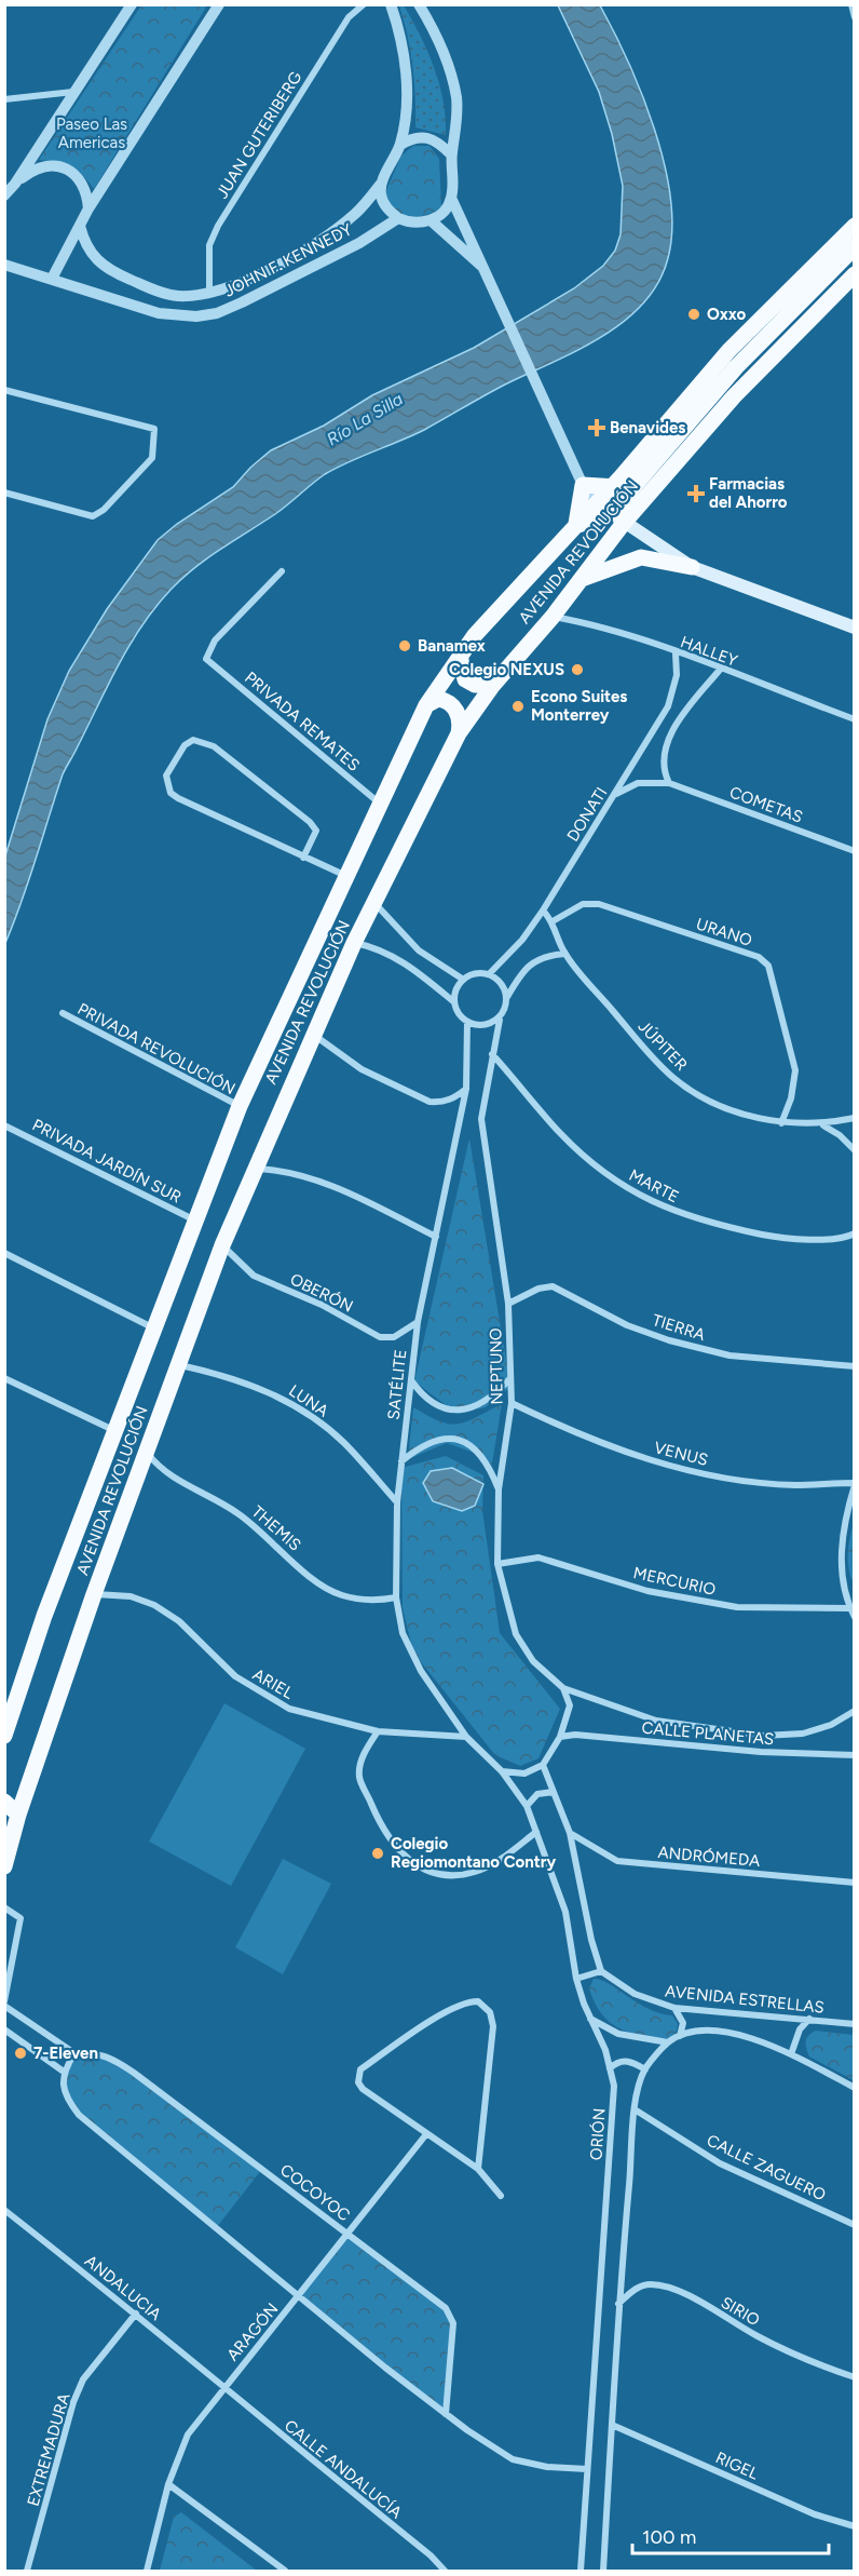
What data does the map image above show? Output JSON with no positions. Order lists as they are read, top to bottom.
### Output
{
  "streets": {
    "main road": ["AVENIDA REVOLUCIÓN"],
    "street": [
      "JUAN GUTERIBERG",
      "JOHN F. KENNEDY",
      "HALLEY",
      "PRIVADA REMATES",
      "COMETAS",
      "DONATI",
      "URANO",
      "JÚPITER",
      "PRIVADA REVOLUCIÓN",
      "PRIVADA JARDÍN SUR",
      "MARTE",
      "OBERÓN",
      "TIERRA",
      "NEPTUNO",
      "SATÉLITE",
      "LUNA",
      "VENUS",
      "THEMIS",
      "MERCURIO",
      "ARIEL",
      "CALLE PLANETAS",
      "ANDRÓMEDA",
      "AVENIDA ESTRELLAS",
      "ORIÓN",
      "CALLE ZAGUERO",
      "COCOYOC",
      "ANDALUCIA",
      "SIRIO",
      "ARAGÓN",
      "EXTREMADURA",
      "RIGEL",
      "CALLE ANDALUCÍA"
    ]
  },
  "crossings": [
    ["JUAN GUTERIBERG", "JOHN F. KENNEDY"],
    ["AVENIDA REVOLUCIÓN", "HALLEY"],
    ["AVENIDA REVOLUCIÓN", "PRIVADA REMATES"],
    ["AVENIDA REVOLUCIÓN", "PRIVADA REVOLUCIÓN"],
    ["AVENIDA REVOLUCIÓN", "PRIVADA JARDÍN SUR"],
    ["AVENIDA REVOLUCIÓN", "OBERÓN"],
    ["AVENIDA REVOLUCIÓN", "LUNA"],
    ["AVENIDA REVOLUCIÓN", "THEMIS"],
    ["AVENIDA REVOLUCIÓN", "ARIEL"],
    ["HALLEY", "DONATI"],
    ["COMETAS", "DONATI"],
    ["DONATI", "JÚPITER"],
    ["DONATI", "NEPTUNO"],
    ["DONATI", "SATÉLITE"],
    ["URANO", "JÚPITER"],
    ["MARTE", "NEPTUNO"],
    ["OBERÓN", "SATÉLITE"],
    ["TIERRA", "NEPTUNO"],
    ["NEPTUNO", "SATÉLITE"],
    ["NEPTUNO", "VENUS"],
    ["NEPTUNO", "MERCURIO"],
    ["NEPTUNO", "CALLE PLANETAS"],
    ["SATÉLITE", "LUNA"],
    ["SATÉLITE", "THEMIS"],
    ["SATÉLITE", "ARIEL"],
    ["SATÉLITE", "ORIÓN"],
    ["ARIEL", "ORIÓN"],
    ["COCOYOC", "ARAGÓN"],
    ["ANDALUCIA", "ARAGÓN"],
    ["ANDALUCIA", "EXTREMADURA"],
    ["ANDALUCIA", "CALLE ANDALUCÍA"],
    ["ARAGÓN", "CALLE ANDALUCÍA"]
  ],
  "water": ["Río La Silla"],
  "parks": ["Paseo Las Americas"],
  "places": {
    "other": [
      "Oxxo",
      "Banamex",
      "Colegio NEXUS",
      "Econo Suites Monterrey",
      "Colegio Regiomontano Contry",
      "7-Eleven"
    ],
    "health": ["Benavides", "Farmacias del Ahorro"]
  },
  "scale_bar": "100 m"
}
